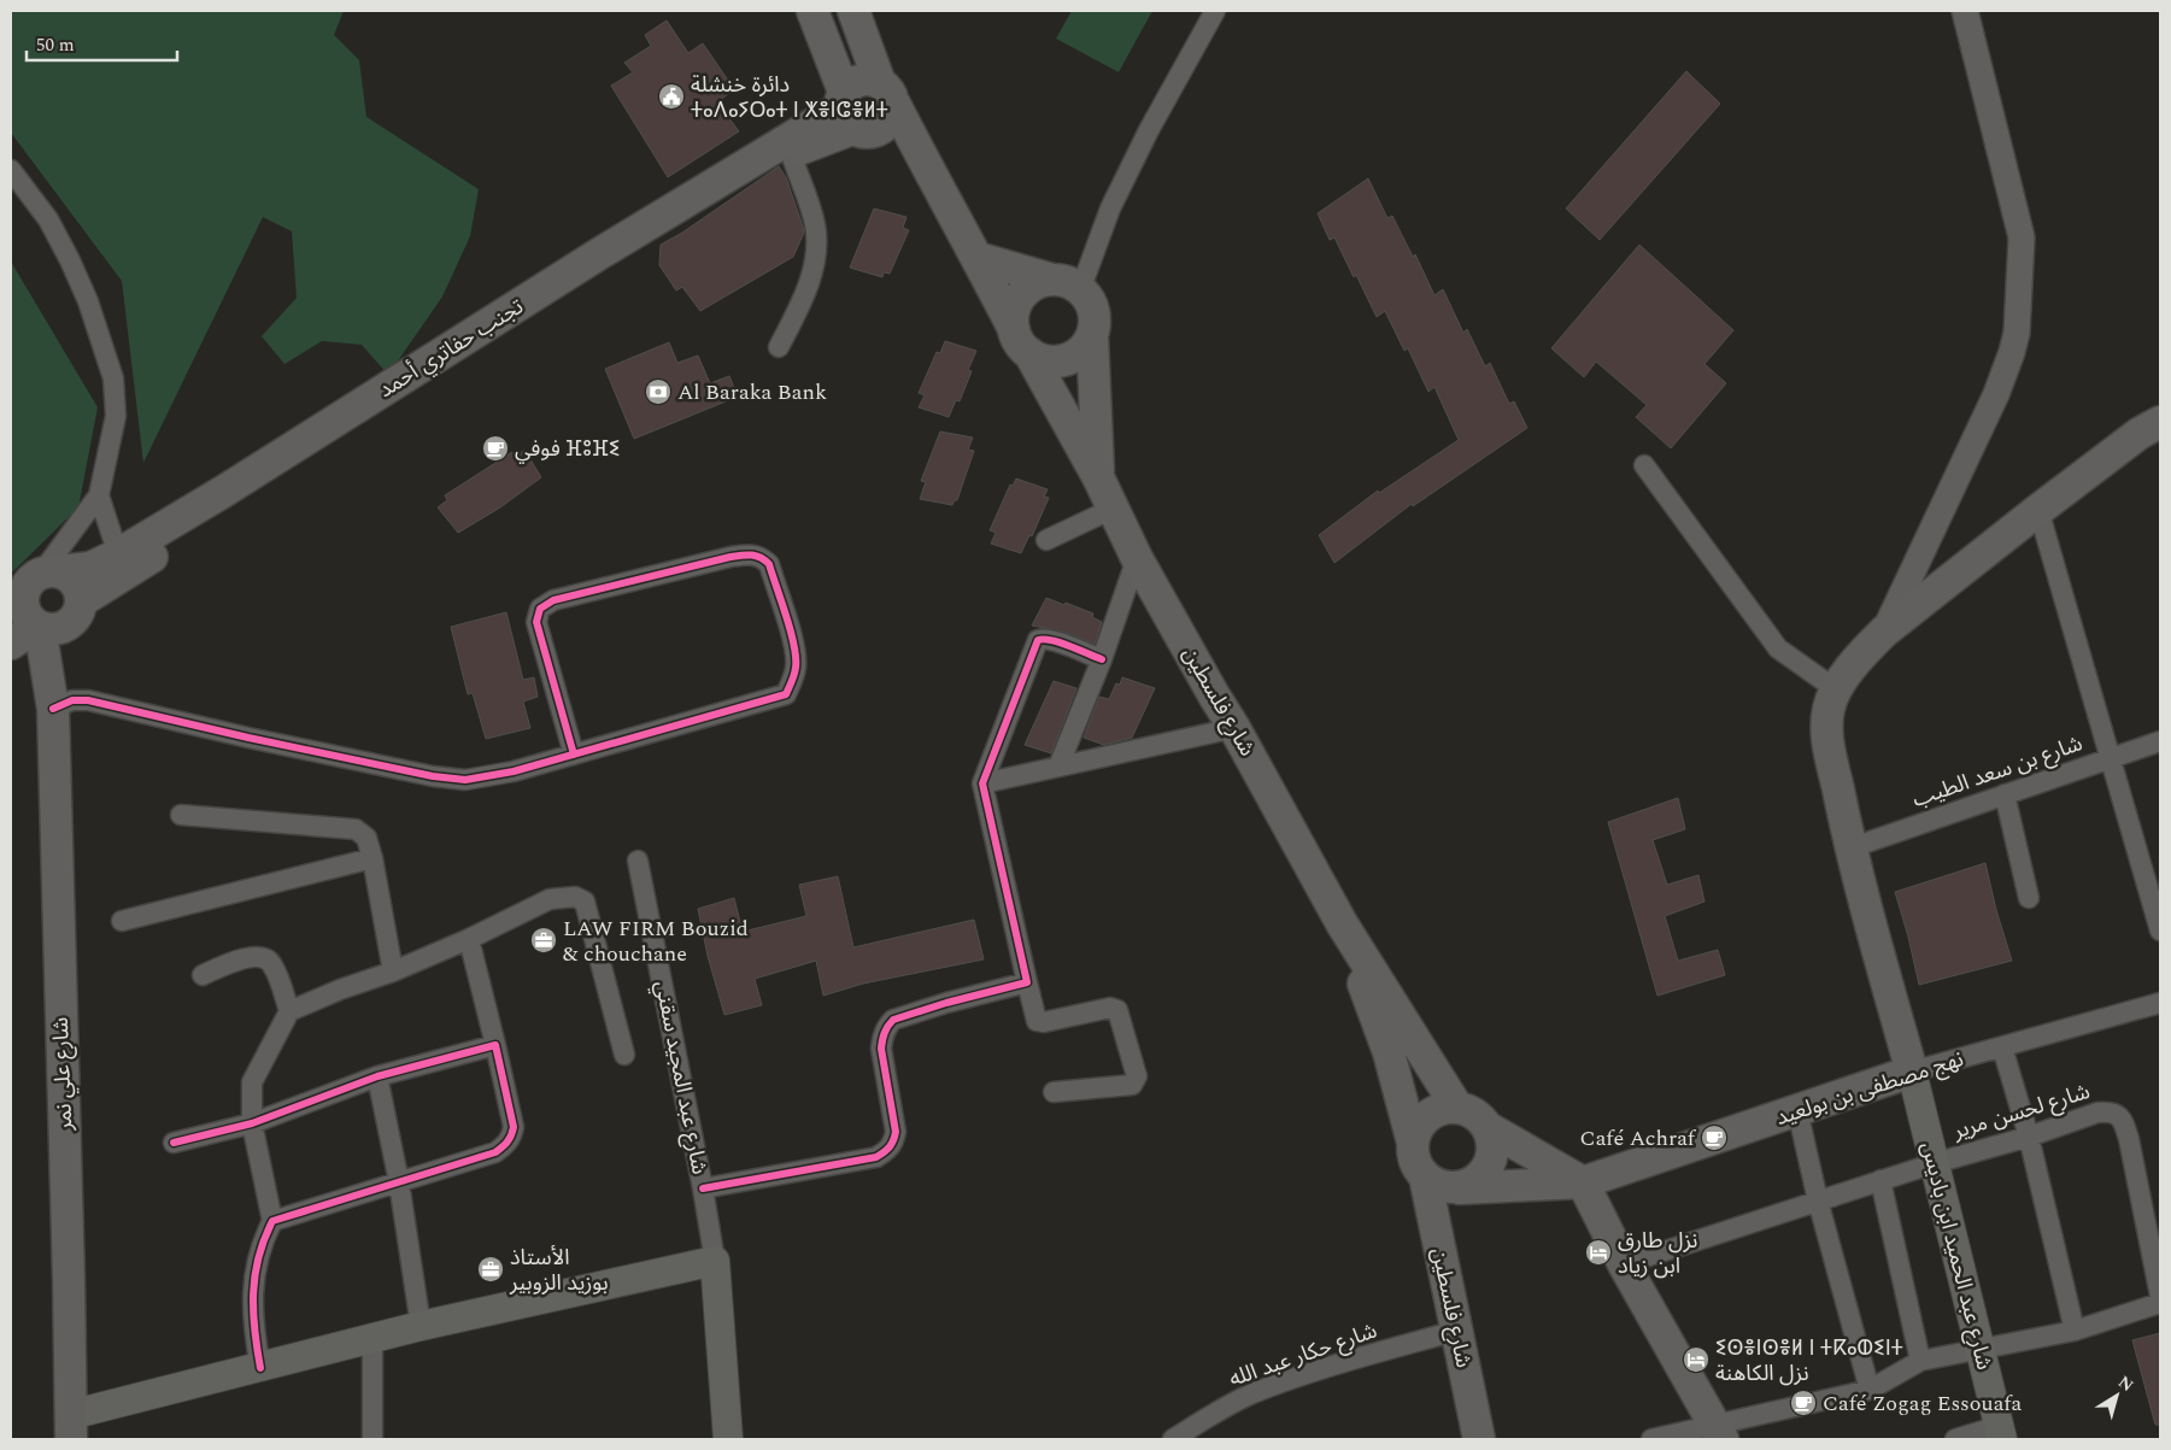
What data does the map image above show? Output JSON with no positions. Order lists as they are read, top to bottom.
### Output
{
  "streets": {
    "main road": [
      "تجنب حفاتري أحمد",
      "شارع فلسطين",
      "شارع علي نمر",
      "شارع عبد المجيد سقني",
      "نهج مصطفى بن بولعيد",
      "شارع عبد الحميد ابن باديس"
    ],
    "street": ["شارع بن سعد الطيب", "شارع لحسن مرير", "شارع حكار عبد الله"]
  },
  "crossings": [
    ["تجنب حفاتري أحمد", "شارع علي نمر"],
    ["شارع فلسطين", "نهج مصطفى بن بولعيد"],
    ["شارع فلسطين", "شارع حكار عبد الله"],
    ["نهج مصطفى بن بولعيد", "شارع عبد الحميد ابن باديس"],
    ["شارع لحسن مرير", "شارع عبد الحميد ابن باديس"]
  ],
  "places": {
    "public building": ["دائرة خنشلة ⵜⴰⴷⴰⵢⵔⴰⵜ ⵏ ⵅⴻⵏⵛⴻⵍⵜ"],
    "bank": ["Al Baraka Bank"],
    "cafe": ["فوفي ⴼⵓⴼⵉ", "Café Achraf", "Café Zogag Essouafa"],
    "office": ["LAW FIRM Bouzid & chouchane", "الأستاذ بوزيد الزوبير"],
    "hotel": ["نزل طارق ابن زياد", "ⵉⵙⴻⵏⵙⴻⵍ ⵏ ⵜⴽⴰⵀⵉⵏⵜ نزل الكاهنة"]
  },
  "scale_bar": "50 m",
  "north": "top right"
}
